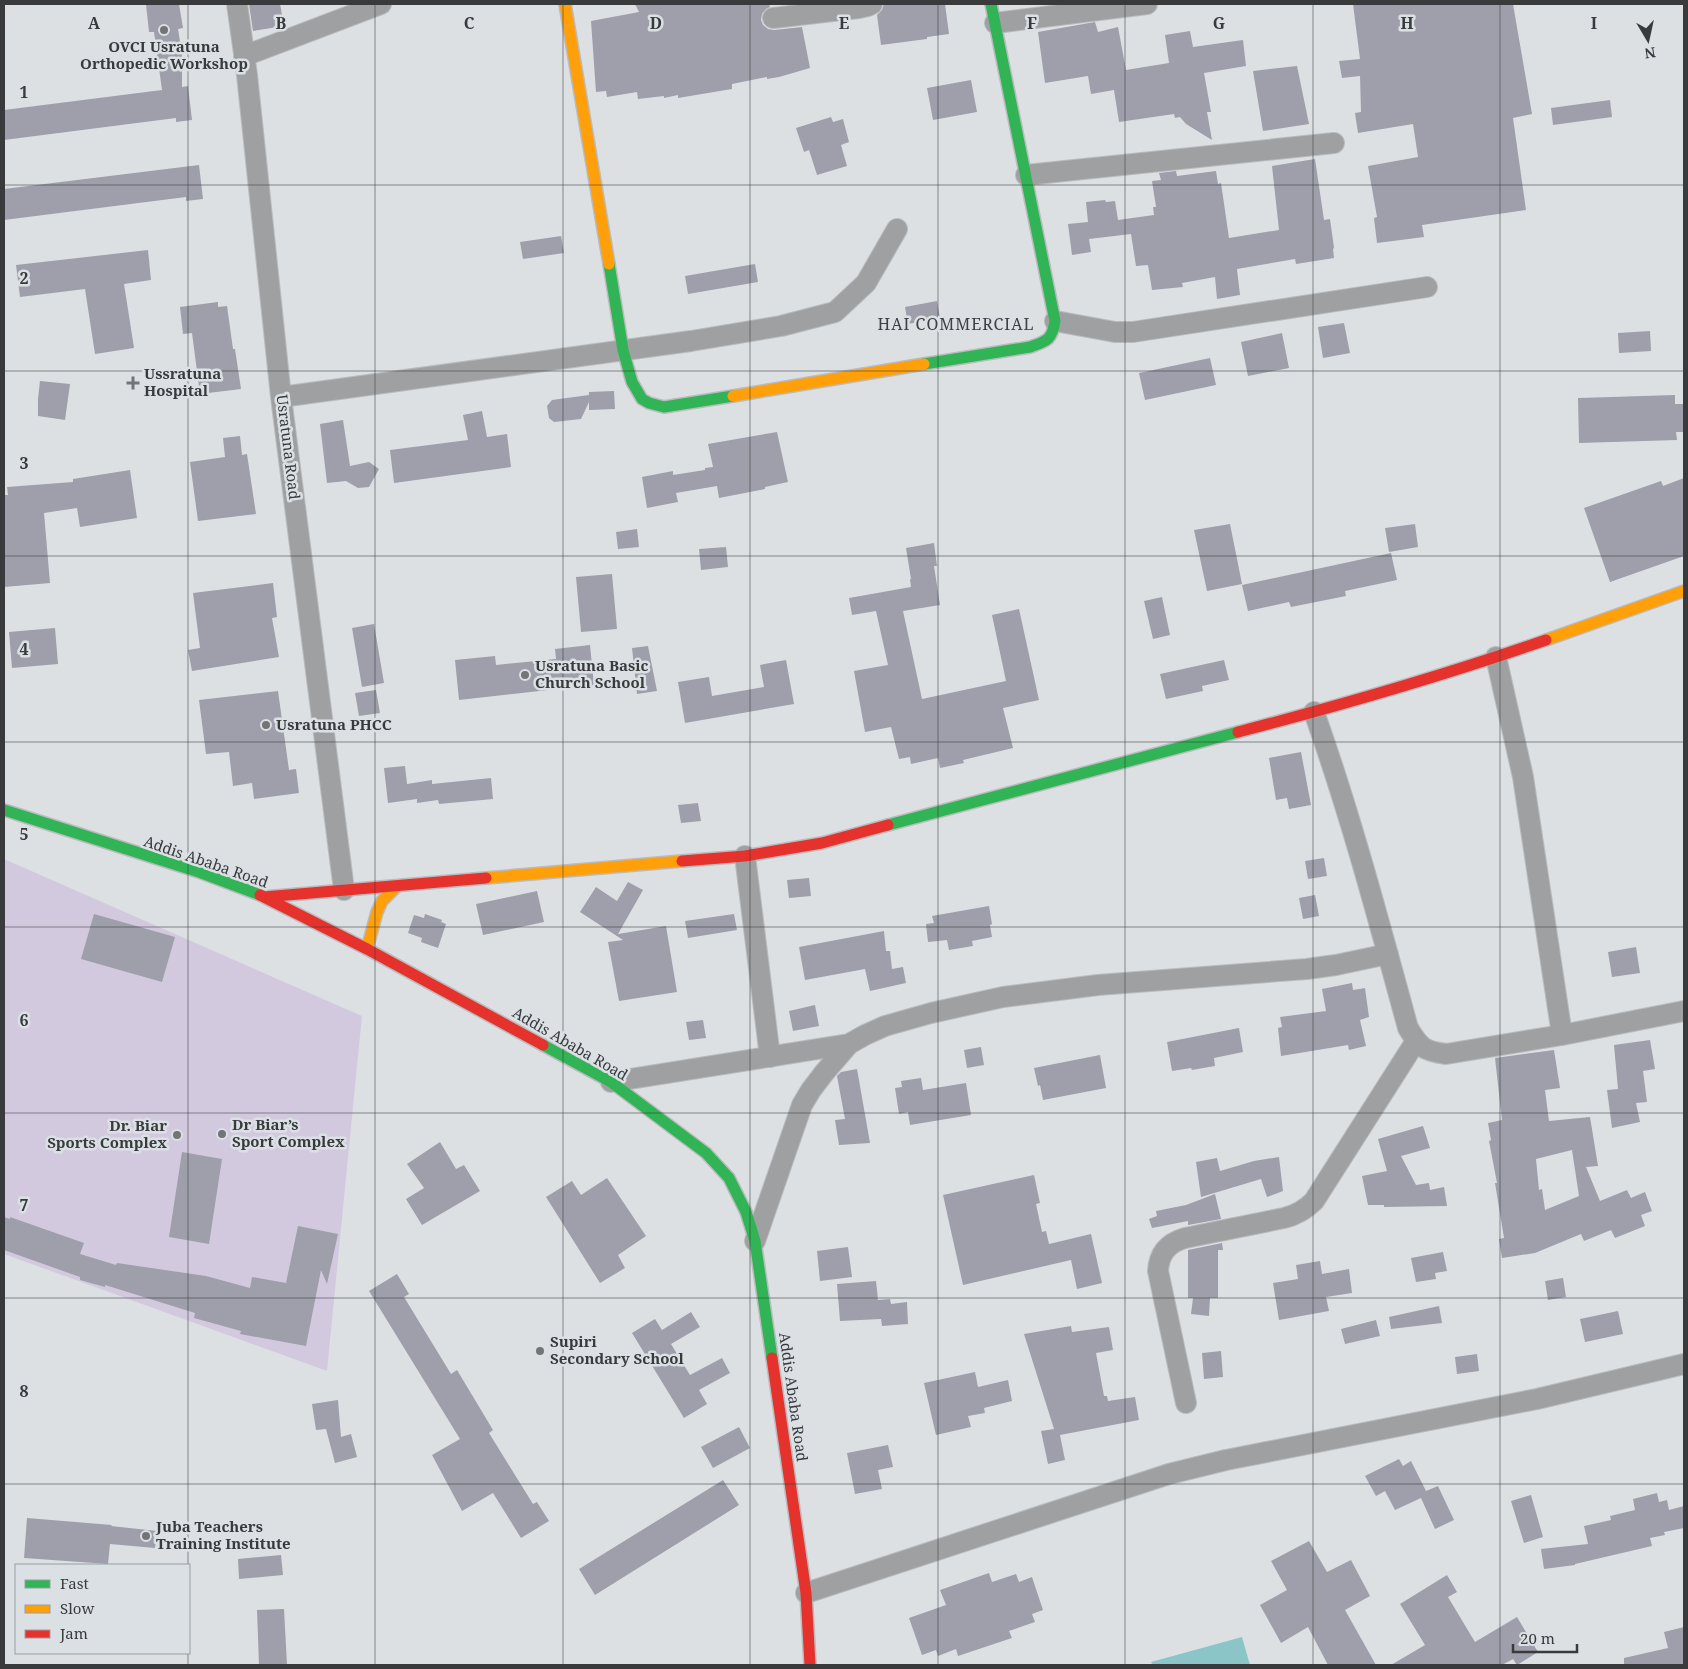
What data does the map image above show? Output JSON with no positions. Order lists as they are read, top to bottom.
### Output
{
  "streets": {
    "street": ["Usratuna Road", "Addis Ababa Road"]
  },
  "districts": ["HAI COMMERCIAL"],
  "places": {
    "other": [
      "OVCI Usratuna Orthopedic Workshop",
      "Usratuna Basic Church School",
      "Usratuna PHCC",
      "Dr Biar’s Sport Complex",
      "Dr. Biar Sports Complex",
      "Supiri Secondary School",
      "Juba Teachers Training Institute"
    ],
    "health": ["Ussratuna Hospital"]
  },
  "legend": ["Fast", "Slow", "Jam"],
  "scale_bar": "20 m",
  "north": "bottom",
  "grid": {
    "columns": [
      "A",
      "B",
      "C",
      "D",
      "E",
      "F",
      "G",
      "H",
      "I"
    ],
    "rows": [
      "1",
      "2",
      "3",
      "4",
      "5",
      "6",
      "7",
      "8"
    ]
  }
}
